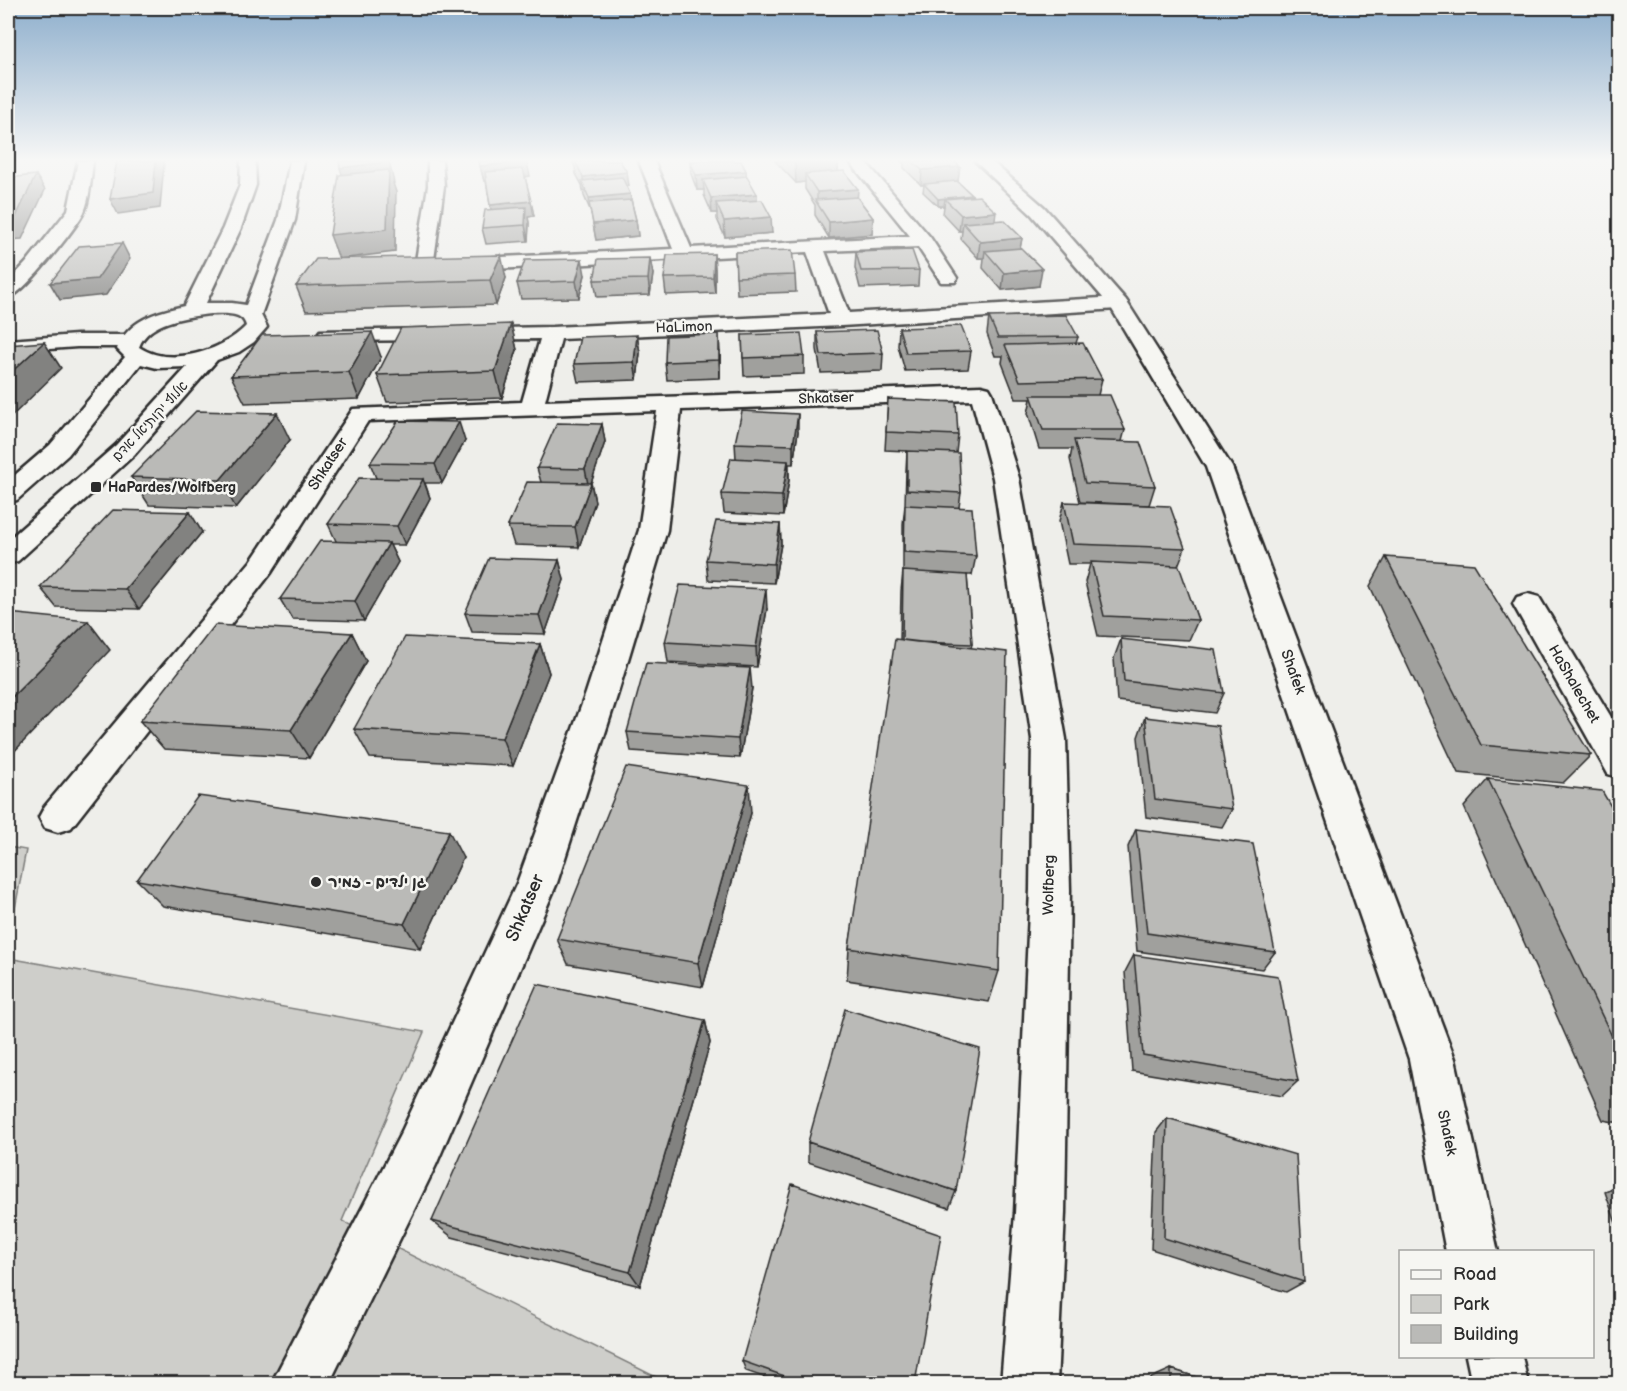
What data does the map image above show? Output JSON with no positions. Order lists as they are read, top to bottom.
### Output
{
  "streets": {
    "street": [
      "HaLimon",
      "Shkatser",
      "אלוף יקותיאל אדם",
      "Shafek",
      "HaShalechet",
      "Wolfberg"
    ]
  },
  "crossings": [
    ["HaLimon", "Shafek"],
    ["Shkatser", "Wolfberg"]
  ],
  "places": {
    "transit": ["HaPardes/Wolfberg"],
    "other": ["גן ילדים - זמיר"]
  },
  "legend": ["Road", "Park", "Building"]
}
